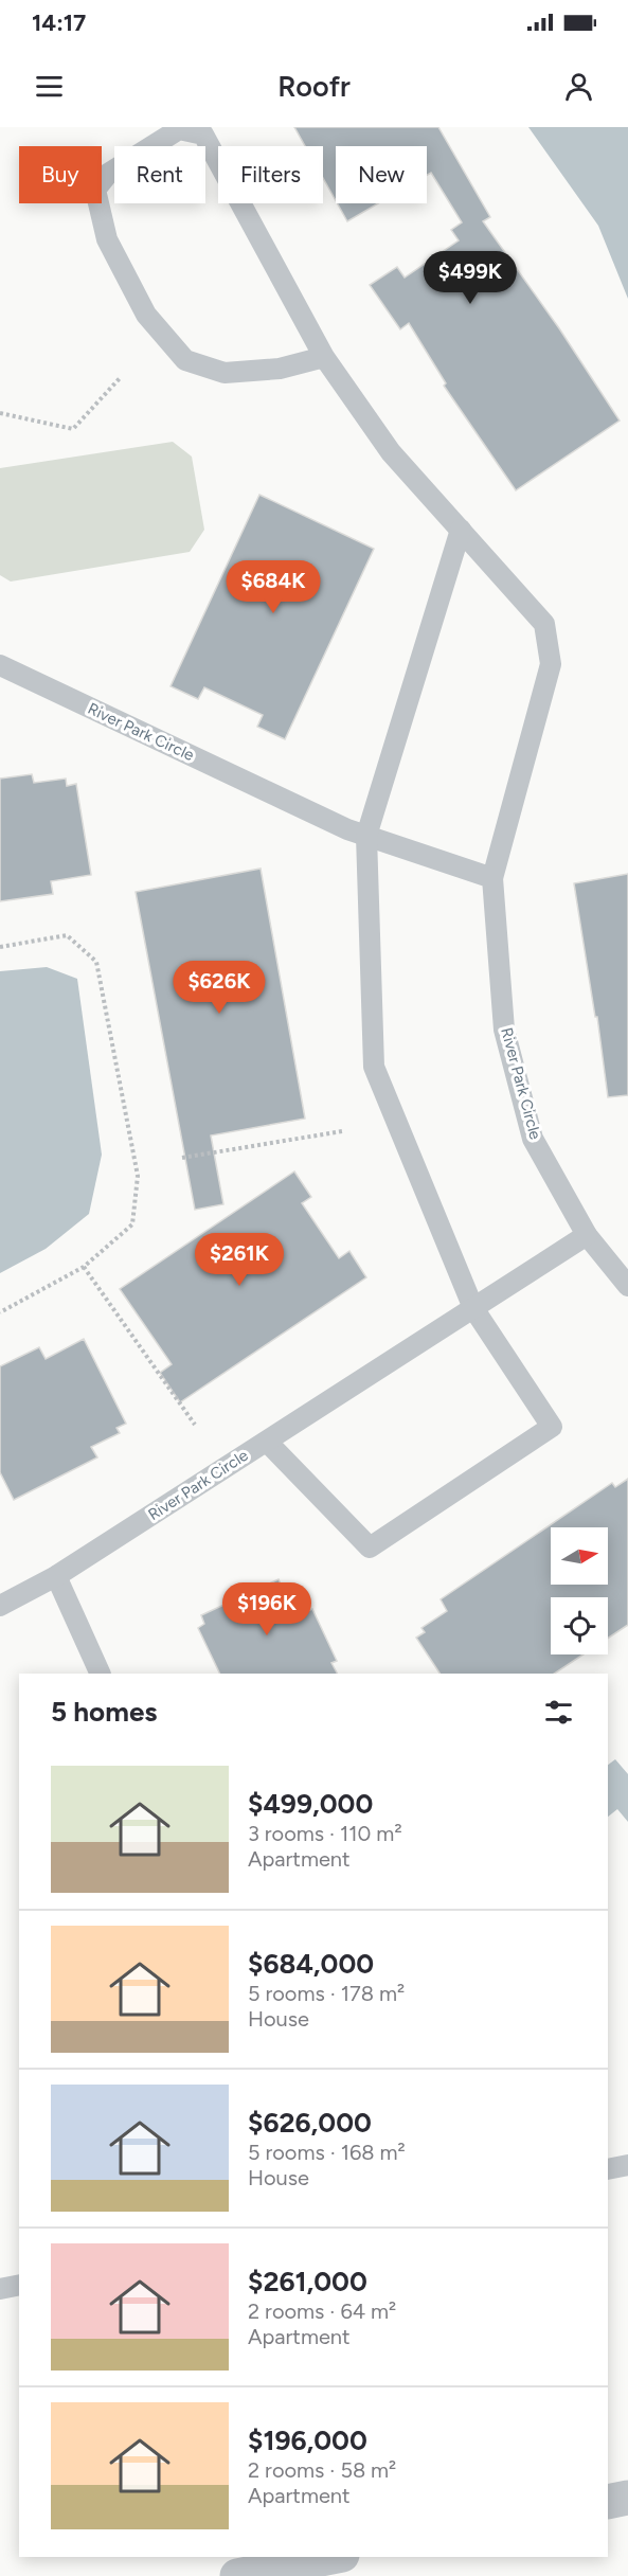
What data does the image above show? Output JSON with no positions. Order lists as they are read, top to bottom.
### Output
{
  "streets": {
    "lane": ["River Park Circle"]
  },
  "north": "right",
  "page": {
    "status": "14:17",
    "header": "Roofr",
    "chip": [
      "Buy",
      "Rent",
      "Filters",
      "New"
    ],
    "price": [
      "$499K",
      "$684K",
      "$626K",
      "$261K",
      "$196K"
    ],
    "heading": "5 homes",
    "list": [
      {
        "name": "$499,000",
        "note": "3 rooms · 110 m² · Apartment"
      },
      {
        "name": "$684,000",
        "note": "5 rooms · 178 m² · House"
      },
      {
        "name": "$626,000",
        "note": "5 rooms · 168 m² · House"
      },
      {
        "name": "$261,000",
        "note": "2 rooms · 64 m² · Apartment"
      },
      {
        "name": "$196,000",
        "note": "2 rooms · 58 m² · Apartment"
      }
    ]
  }
}
